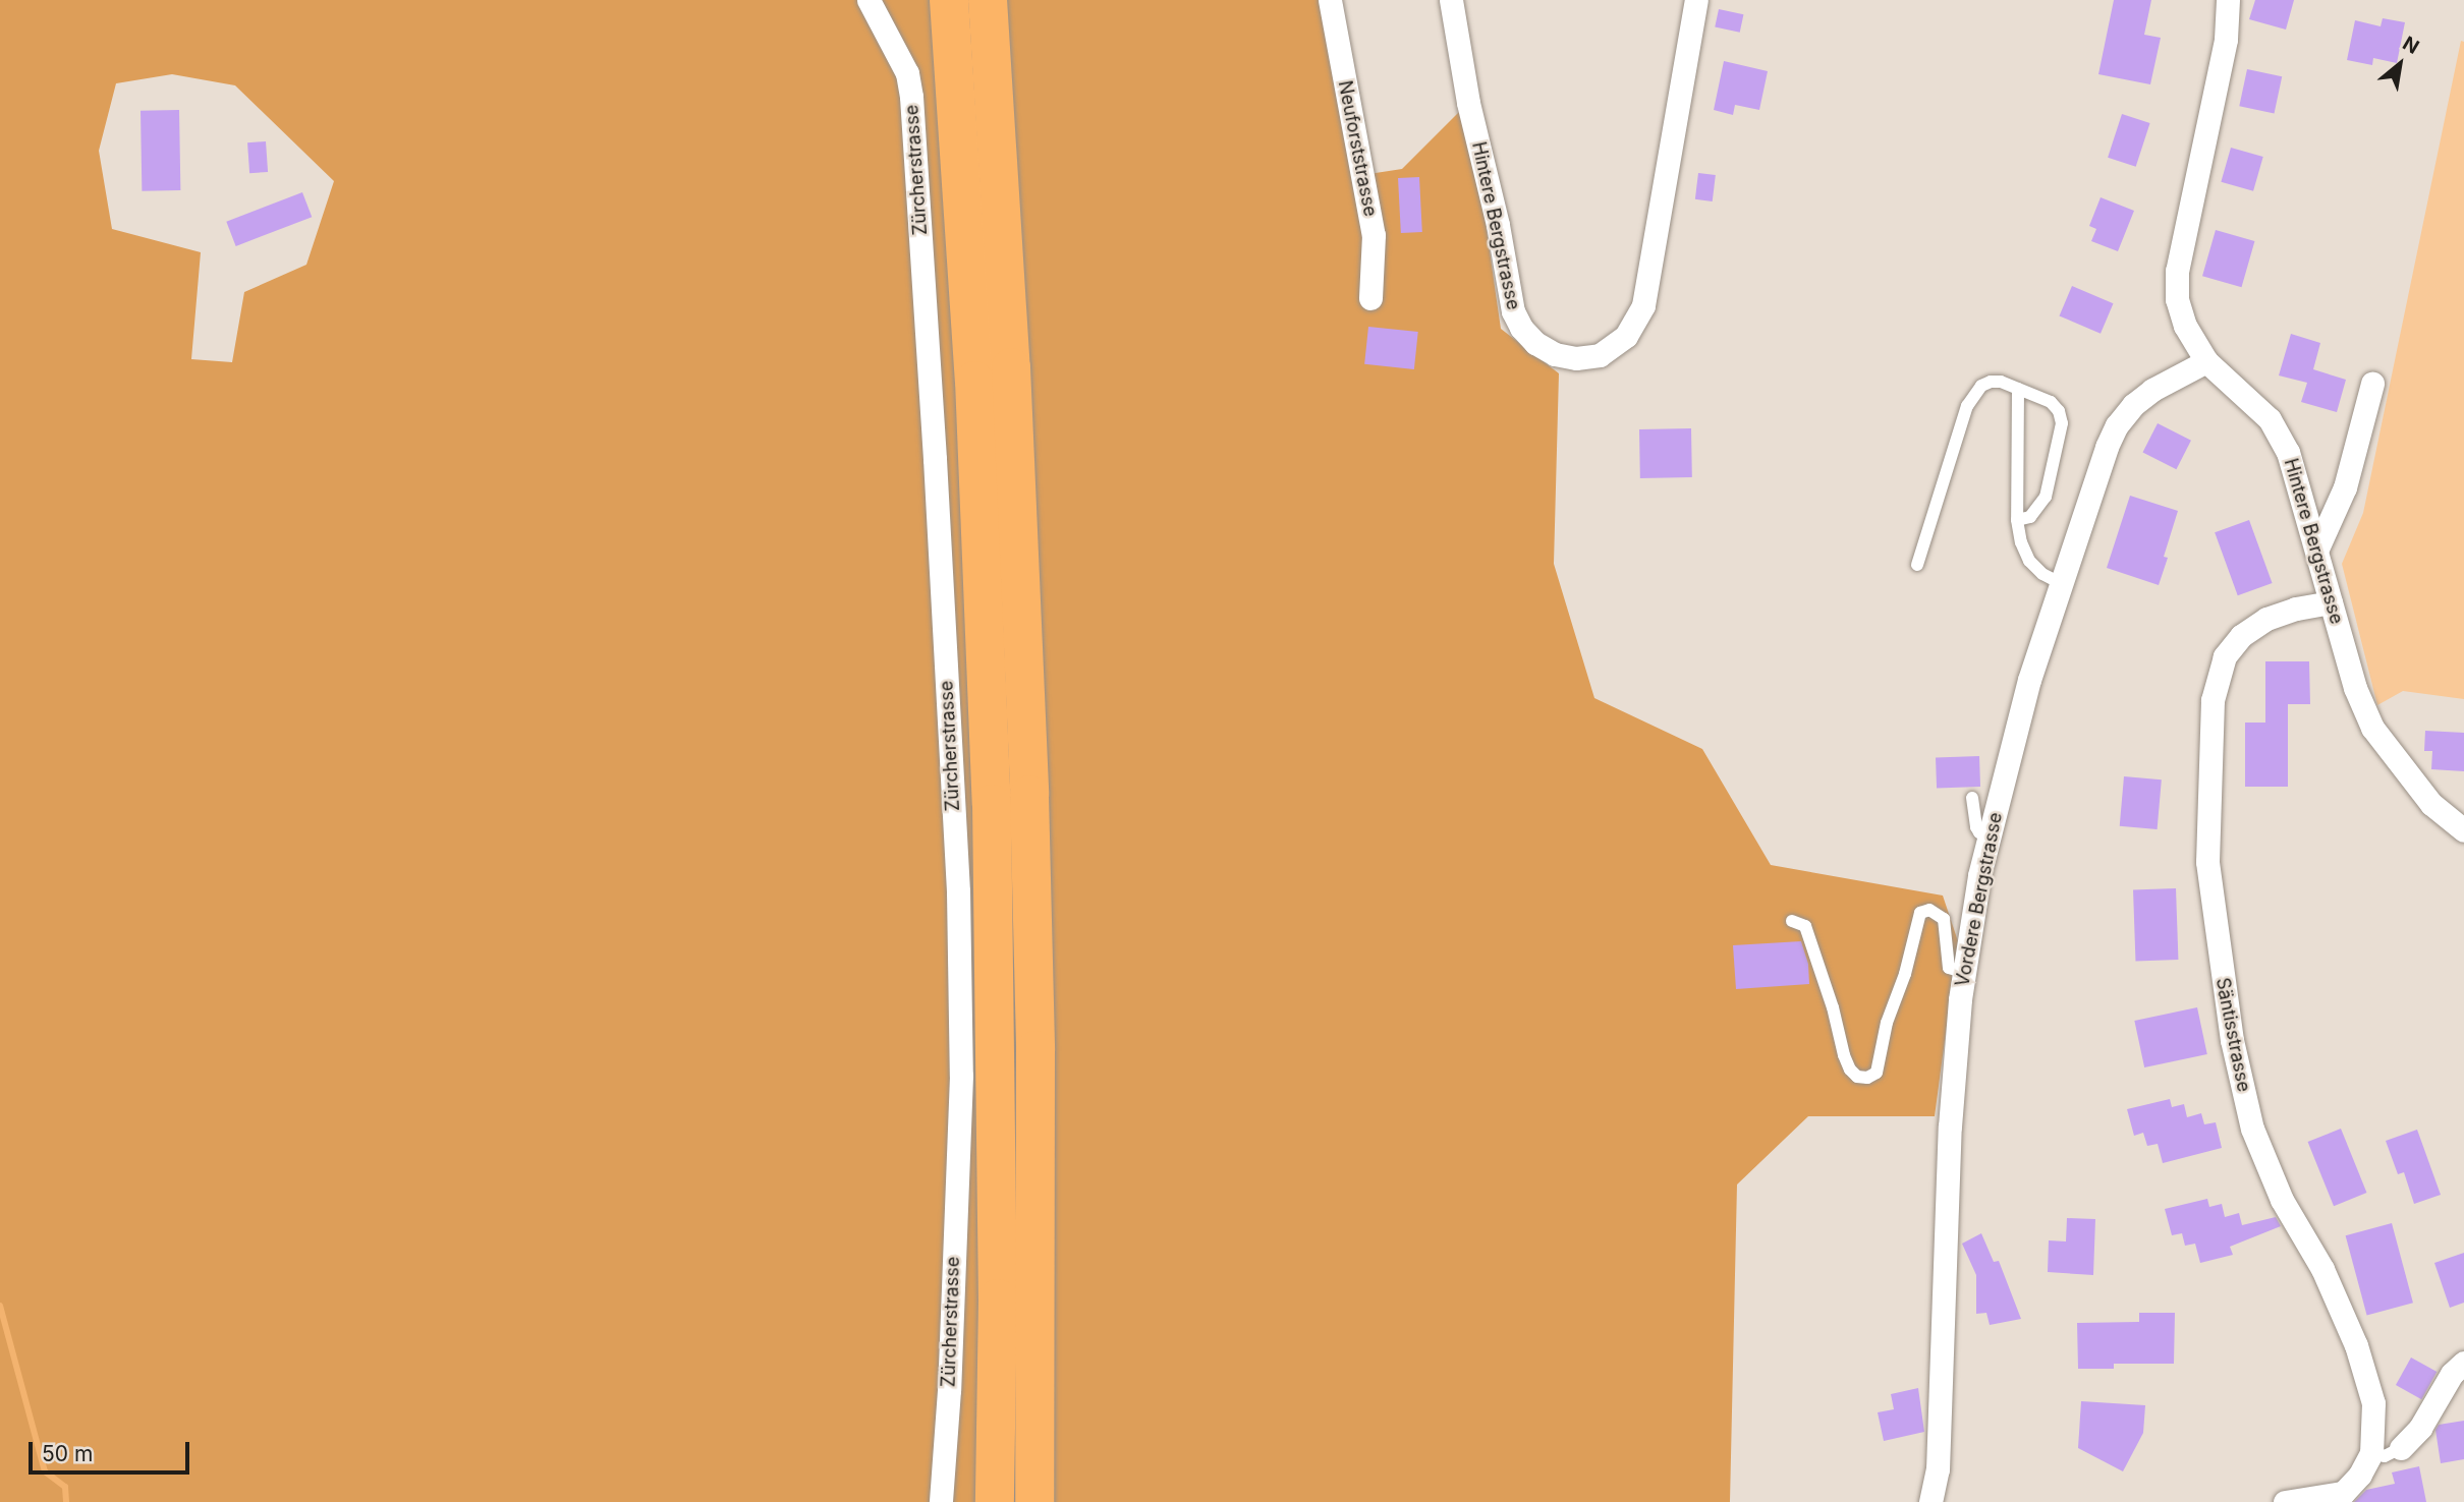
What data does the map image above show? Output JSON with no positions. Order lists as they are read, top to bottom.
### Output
{
  "streets": {
    "street": [
      "Neuforststrasse",
      "Zürcherstrasse",
      "Hintere Bergstrasse",
      "Vordere Bergstrasse",
      "Säntisstrasse"
    ]
  },
  "crossings": [
    ["Hintere Bergstrasse", "Vordere Bergstrasse"],
    ["Hintere Bergstrasse", "Säntisstrasse"]
  ],
  "scale_bar": "50 m",
  "north": "top right"
}
